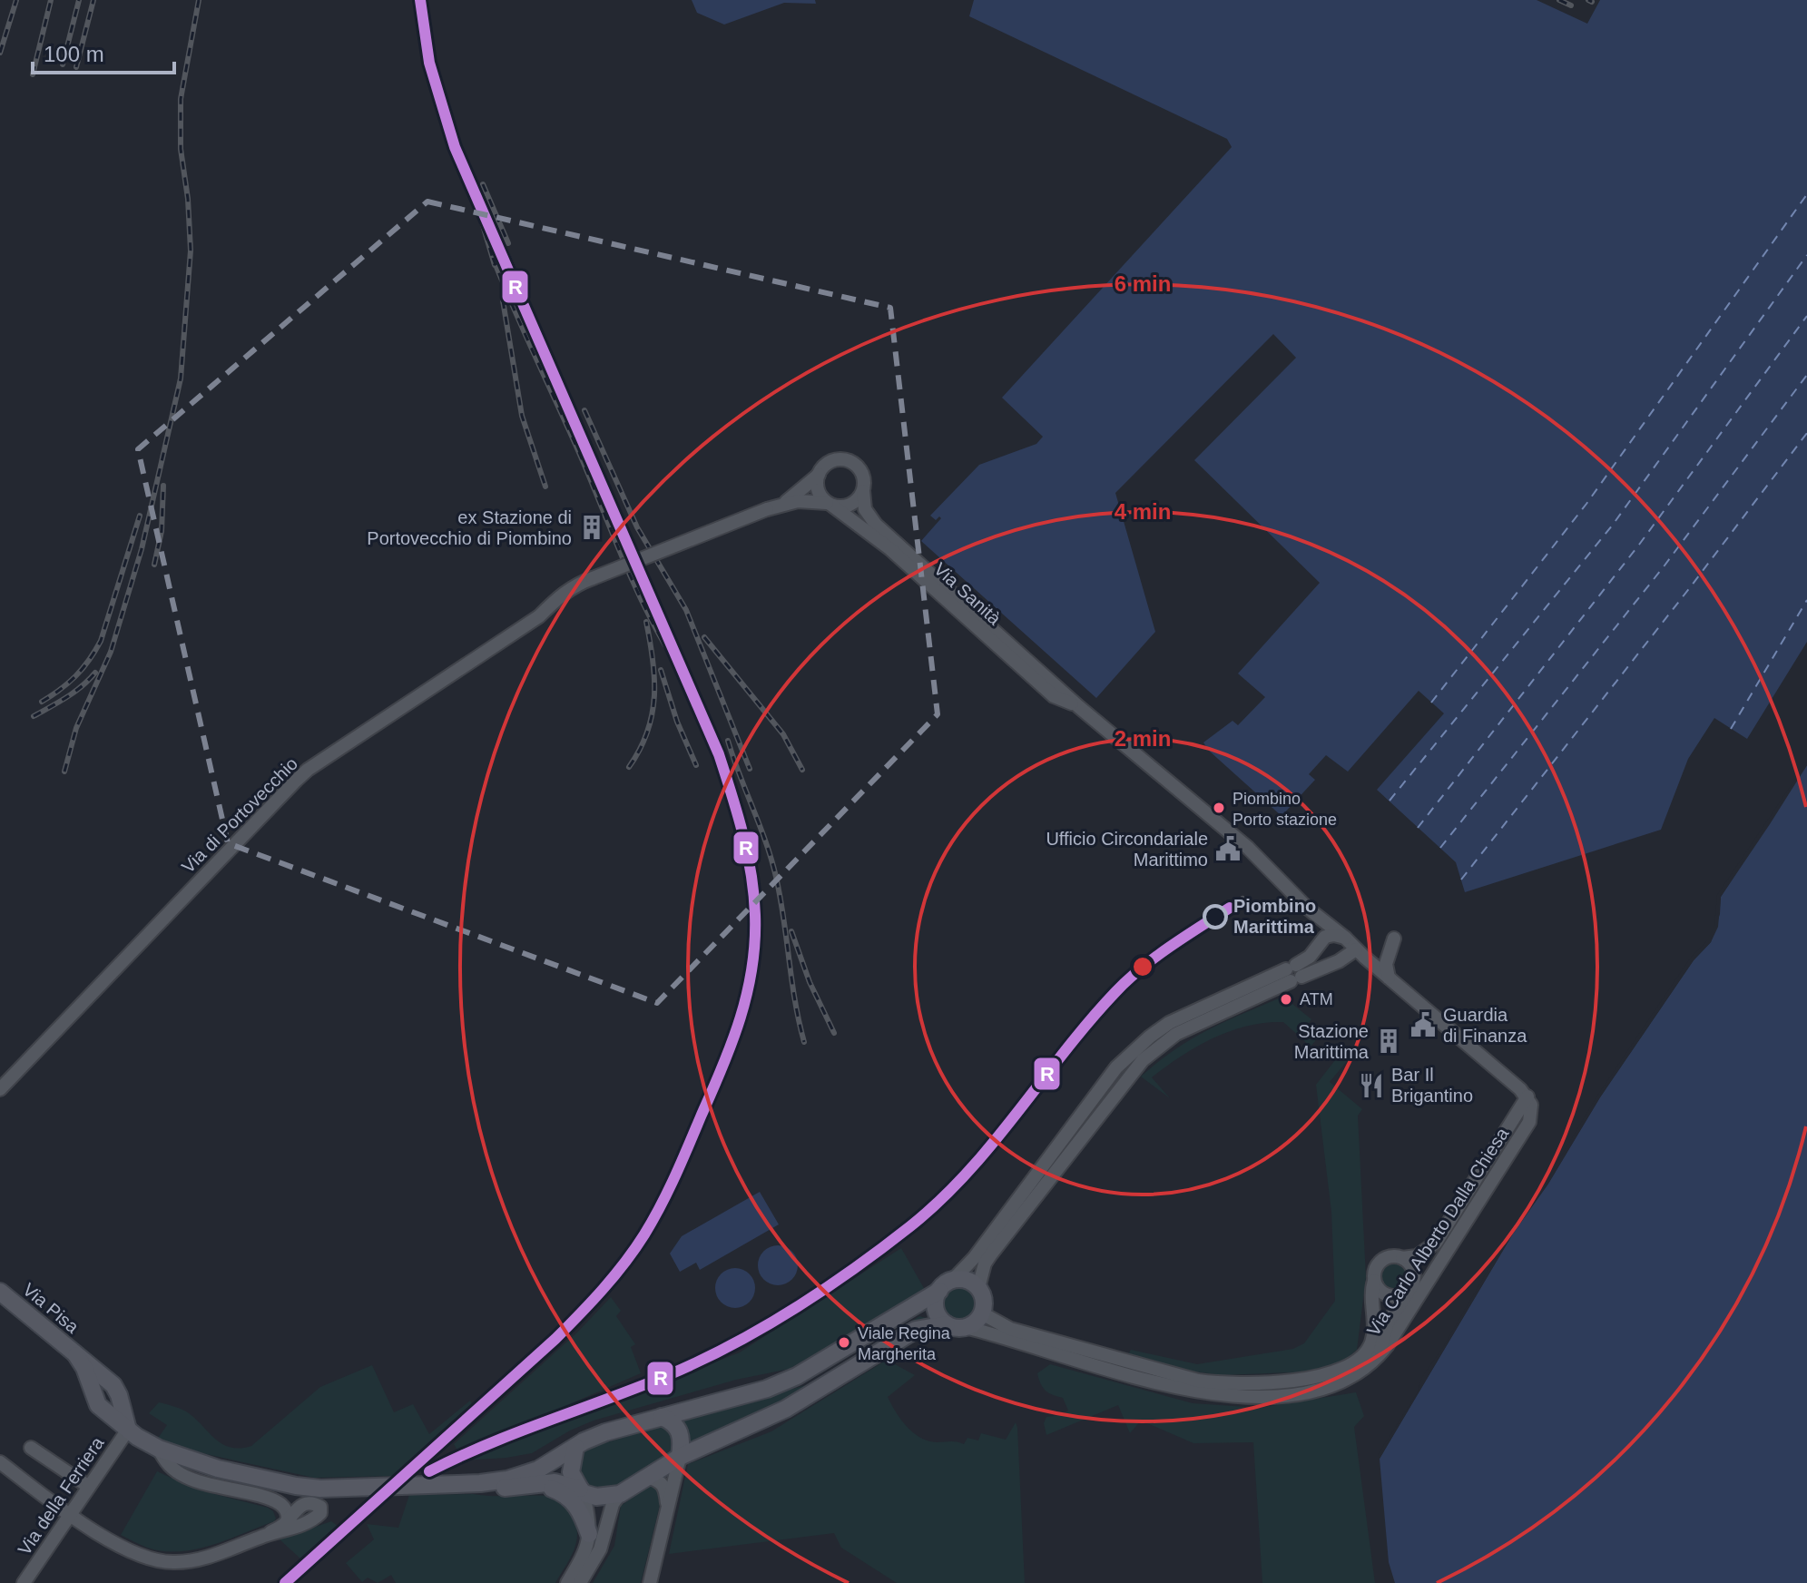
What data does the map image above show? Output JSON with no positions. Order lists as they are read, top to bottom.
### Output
{
  "streets": {
    "main road": ["Via Pisa"],
    "street": [
      "Via Sanità",
      "Via di Portovecchio",
      "Via Carlo Alberto Dalla Chiesa",
      "Via della Ferriera"
    ]
  },
  "crossings": [
    ["Via Sanità", "Via di Portovecchio"],
    ["Via Pisa", "Via della Ferriera"]
  ],
  "places": {
    "building": ["ex Stazione di Portovecchio di Piombino", "Stazione Marittima"],
    "other": [
      "Piombino Porto stazione",
      "Piombino Marittima",
      "ATM",
      "Viale Regina Margherita"
    ],
    "public building": ["Ufficio Circondariale Marittimo", "Guardia di Finanza"],
    "restaurant": ["Bar Il Brigantino"]
  },
  "lines": ["transit line R"],
  "scale_bar": "100 m",
  "rings": ["6 min", "4 min", "2 min"]
}
